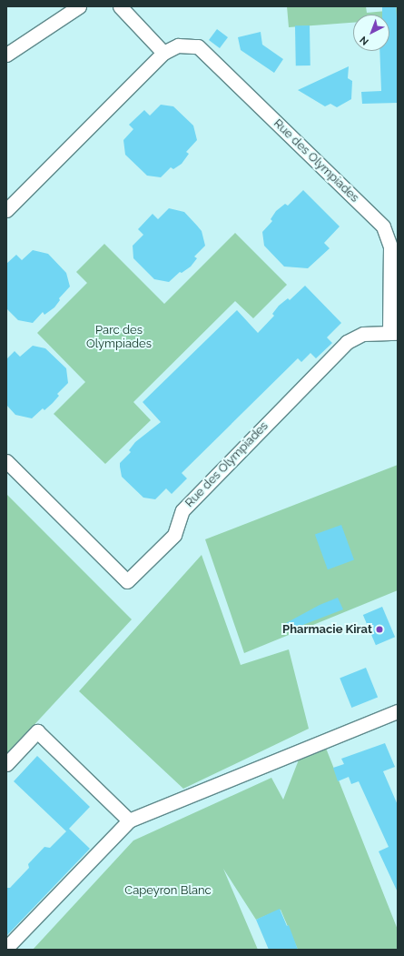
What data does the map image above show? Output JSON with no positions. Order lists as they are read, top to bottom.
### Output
{
  "streets": {
    "street": ["Rue des Olympiades"]
  },
  "parks": ["Parc des Olympiades", "Capeyron Blanc"],
  "places": ["Pharmacie Kirat"],
  "north": "bottom left"
}
